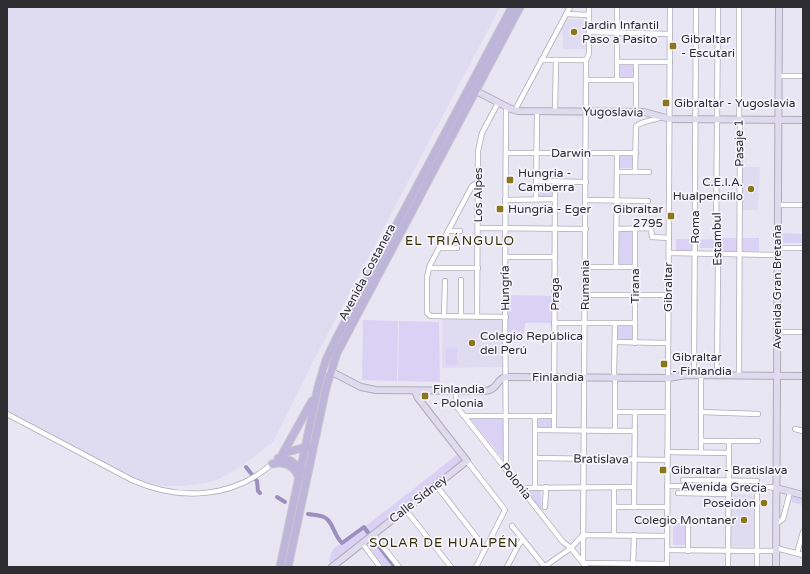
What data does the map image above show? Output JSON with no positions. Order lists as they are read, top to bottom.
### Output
{
  "streets": {
    "main road": ["Avenida Costanera"],
    "street": [
      "Yugoslavia",
      "Pasaje 1",
      "Darwin",
      "Los Alpes",
      "Roma",
      "Estambul",
      "Rumania",
      "Tirana",
      "Gibraltar",
      "Avenida Gran Bretaña",
      "Hungría",
      "Praga",
      "Finlandia",
      "Bratislava",
      "Polonia",
      "Avenida Grecia",
      "Calle Sídney"
    ]
  },
  "crossings": [
    ["Yugoslavia", "Pasaje 1"],
    ["Yugoslavia", "Los Alpes"],
    ["Yugoslavia", "Roma"],
    ["Yugoslavia", "Estambul"],
    ["Yugoslavia", "Avenida Costanera"],
    ["Yugoslavia", "Rumania"],
    ["Yugoslavia", "Gibraltar"],
    ["Yugoslavia", "Avenida Gran Bretaña"],
    ["Yugoslavia", "Hungría"],
    ["Pasaje 1", "Finlandia"],
    ["Darwin", "Rumania"],
    ["Darwin", "Tirana"],
    ["Darwin", "Hungría"],
    ["Roma", "Finlandia"],
    ["Estambul", "Finlandia"],
    ["Rumania", "Finlandia"],
    ["Rumania", "Bratislava"],
    ["Rumania", "Polonia"],
    ["Gibraltar", "Finlandia"],
    ["Gibraltar", "Bratislava"],
    ["Gibraltar", "Avenida Grecia"],
    ["Avenida Gran Bretaña", "Finlandia"],
    ["Avenida Gran Bretaña", "Avenida Grecia"],
    ["Hungría", "Finlandia"],
    ["Hungría", "Polonia"],
    ["Praga", "Finlandia"]
  ],
  "districts": ["EL TRIÁNGULO", "SOLAR DE HUALPÉN"],
  "places": {
    "other": [
      "Jardin Infantil Paso a Pasito",
      "C.E.I.A. Hualpencillo",
      "Colegio República del Perú",
      "Poseidón",
      "Colegio Montaner"
    ],
    "transit": [
      "Gibraltar - Escutari",
      "Gibraltar - Yugoslavia",
      "Hungria - Camberra",
      "Hungria - Eger",
      "Gibraltar 2795",
      "Gibraltar - Finlandia",
      "Finlandia - Polonia",
      "Gibraltar - Bratislava"
    ]
  }
}
